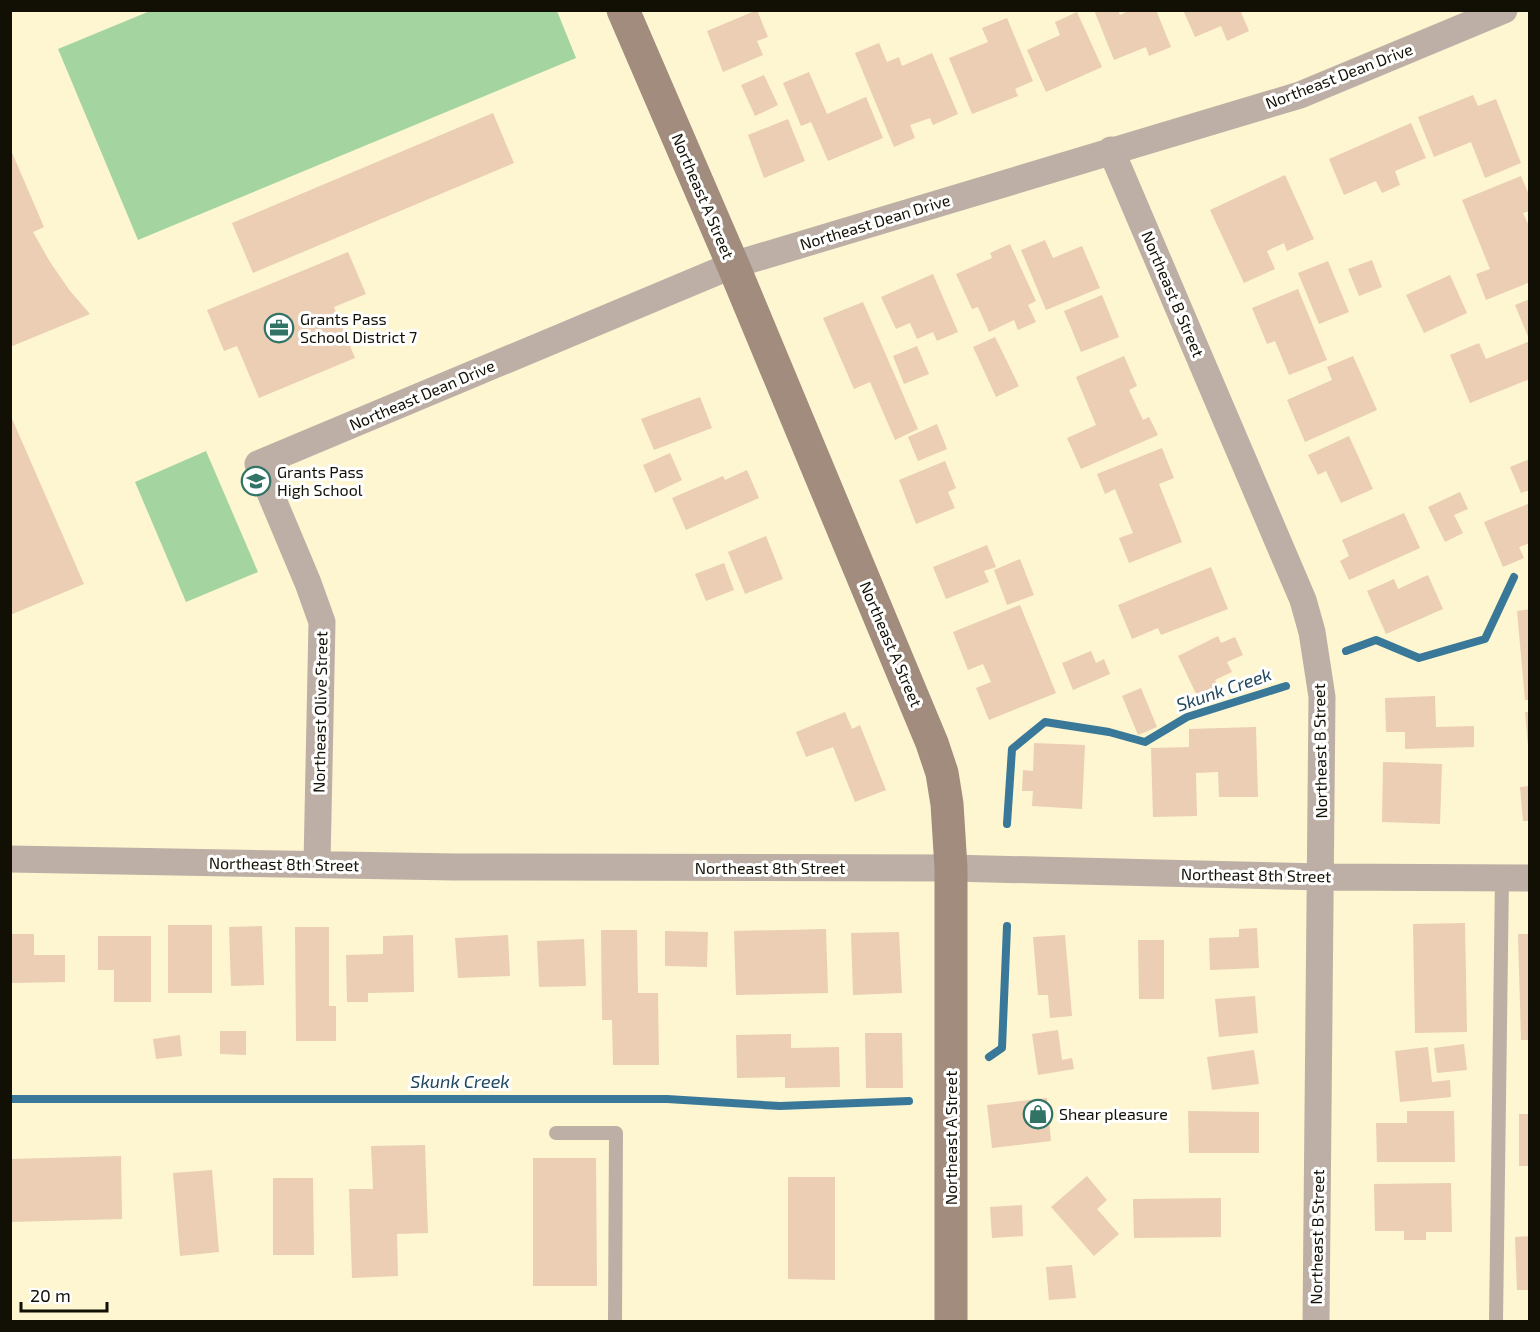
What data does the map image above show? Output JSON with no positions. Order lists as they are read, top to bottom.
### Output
{
  "streets": {
    "street": [
      "Northeast Dean Drive",
      "Northeast A Street",
      "Northeast B Street",
      "Northeast Olive Street",
      "Northeast 8th Street"
    ]
  },
  "crossings": [
    ["Northeast Dean Drive", "Northeast A Street"],
    ["Northeast Dean Drive", "Northeast B Street"],
    ["Northeast Dean Drive", "Northeast Olive Street"],
    ["Northeast A Street", "Northeast 8th Street"],
    ["Northeast B Street", "Northeast 8th Street"],
    ["Northeast Olive Street", "Northeast 8th Street"]
  ],
  "water": ["Skunk Creek"],
  "places": {
    "office": ["Grants Pass School District 7"],
    "school or university": ["Grants Pass High School"],
    "shop": ["Shear pleasure"]
  },
  "scale_bar": "20 m"
}
